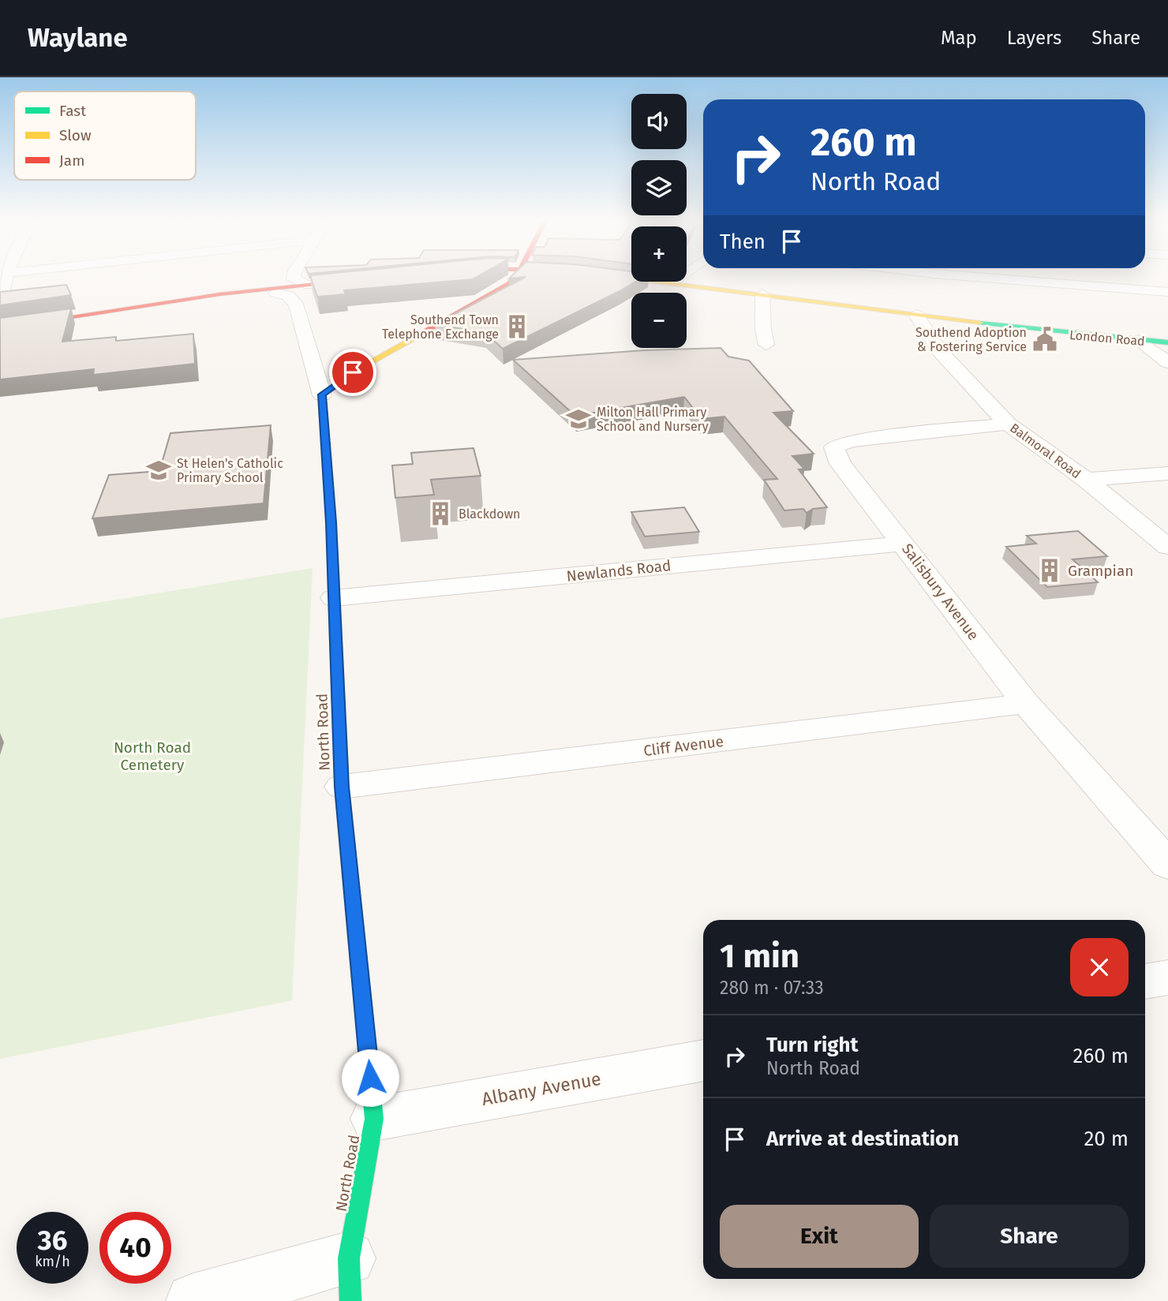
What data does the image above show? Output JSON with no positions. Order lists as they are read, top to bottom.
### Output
{
  "streets": {
    "street": [
      "London Road",
      "Balmoral Road",
      "Newlands Road",
      "Salisbury Avenue",
      "North Road",
      "Cliff Avenue",
      "Albany Avenue"
    ]
  },
  "crossings": [
    ["London Road", "Balmoral Road"],
    ["Balmoral Road", "Salisbury Avenue"],
    ["Newlands Road", "Salisbury Avenue"],
    ["Newlands Road", "North Road"],
    ["Salisbury Avenue", "Cliff Avenue"],
    ["North Road", "Cliff Avenue"],
    ["North Road", "Albany Avenue"]
  ],
  "parks": ["North Road Cemetery"],
  "places": {
    "building": ["Southend Town Telephone Exchange", "Blackdown", "Grampian"],
    "public building": ["Southend Adoption & Fostering Service"],
    "school or university": ["Milton Hall Primary School and Nursery", "St Helen's Catholic Primary School"]
  },
  "legend": ["Fast", "Slow", "Jam"],
  "page": {
    "header": "Waylane",
    "nav": ["Map", "Layers", "Share"],
    "map_buttons": ["+", "−"],
    "turn": ["260 m", "North Road"],
    "then": "Then",
    "heading": ["1 min", "280 m · 07:33"],
    "list": [
      {
        "name": "Turn right",
        "note": "North Road",
        "value": "260 m"
      },
      {
        "name": "Arrive at destination",
        "value": "20 m"
      }
    ],
    "buttons": ["Exit", "Share"],
    "speed": "36 km/h",
    "limit": "40"
  }
}
